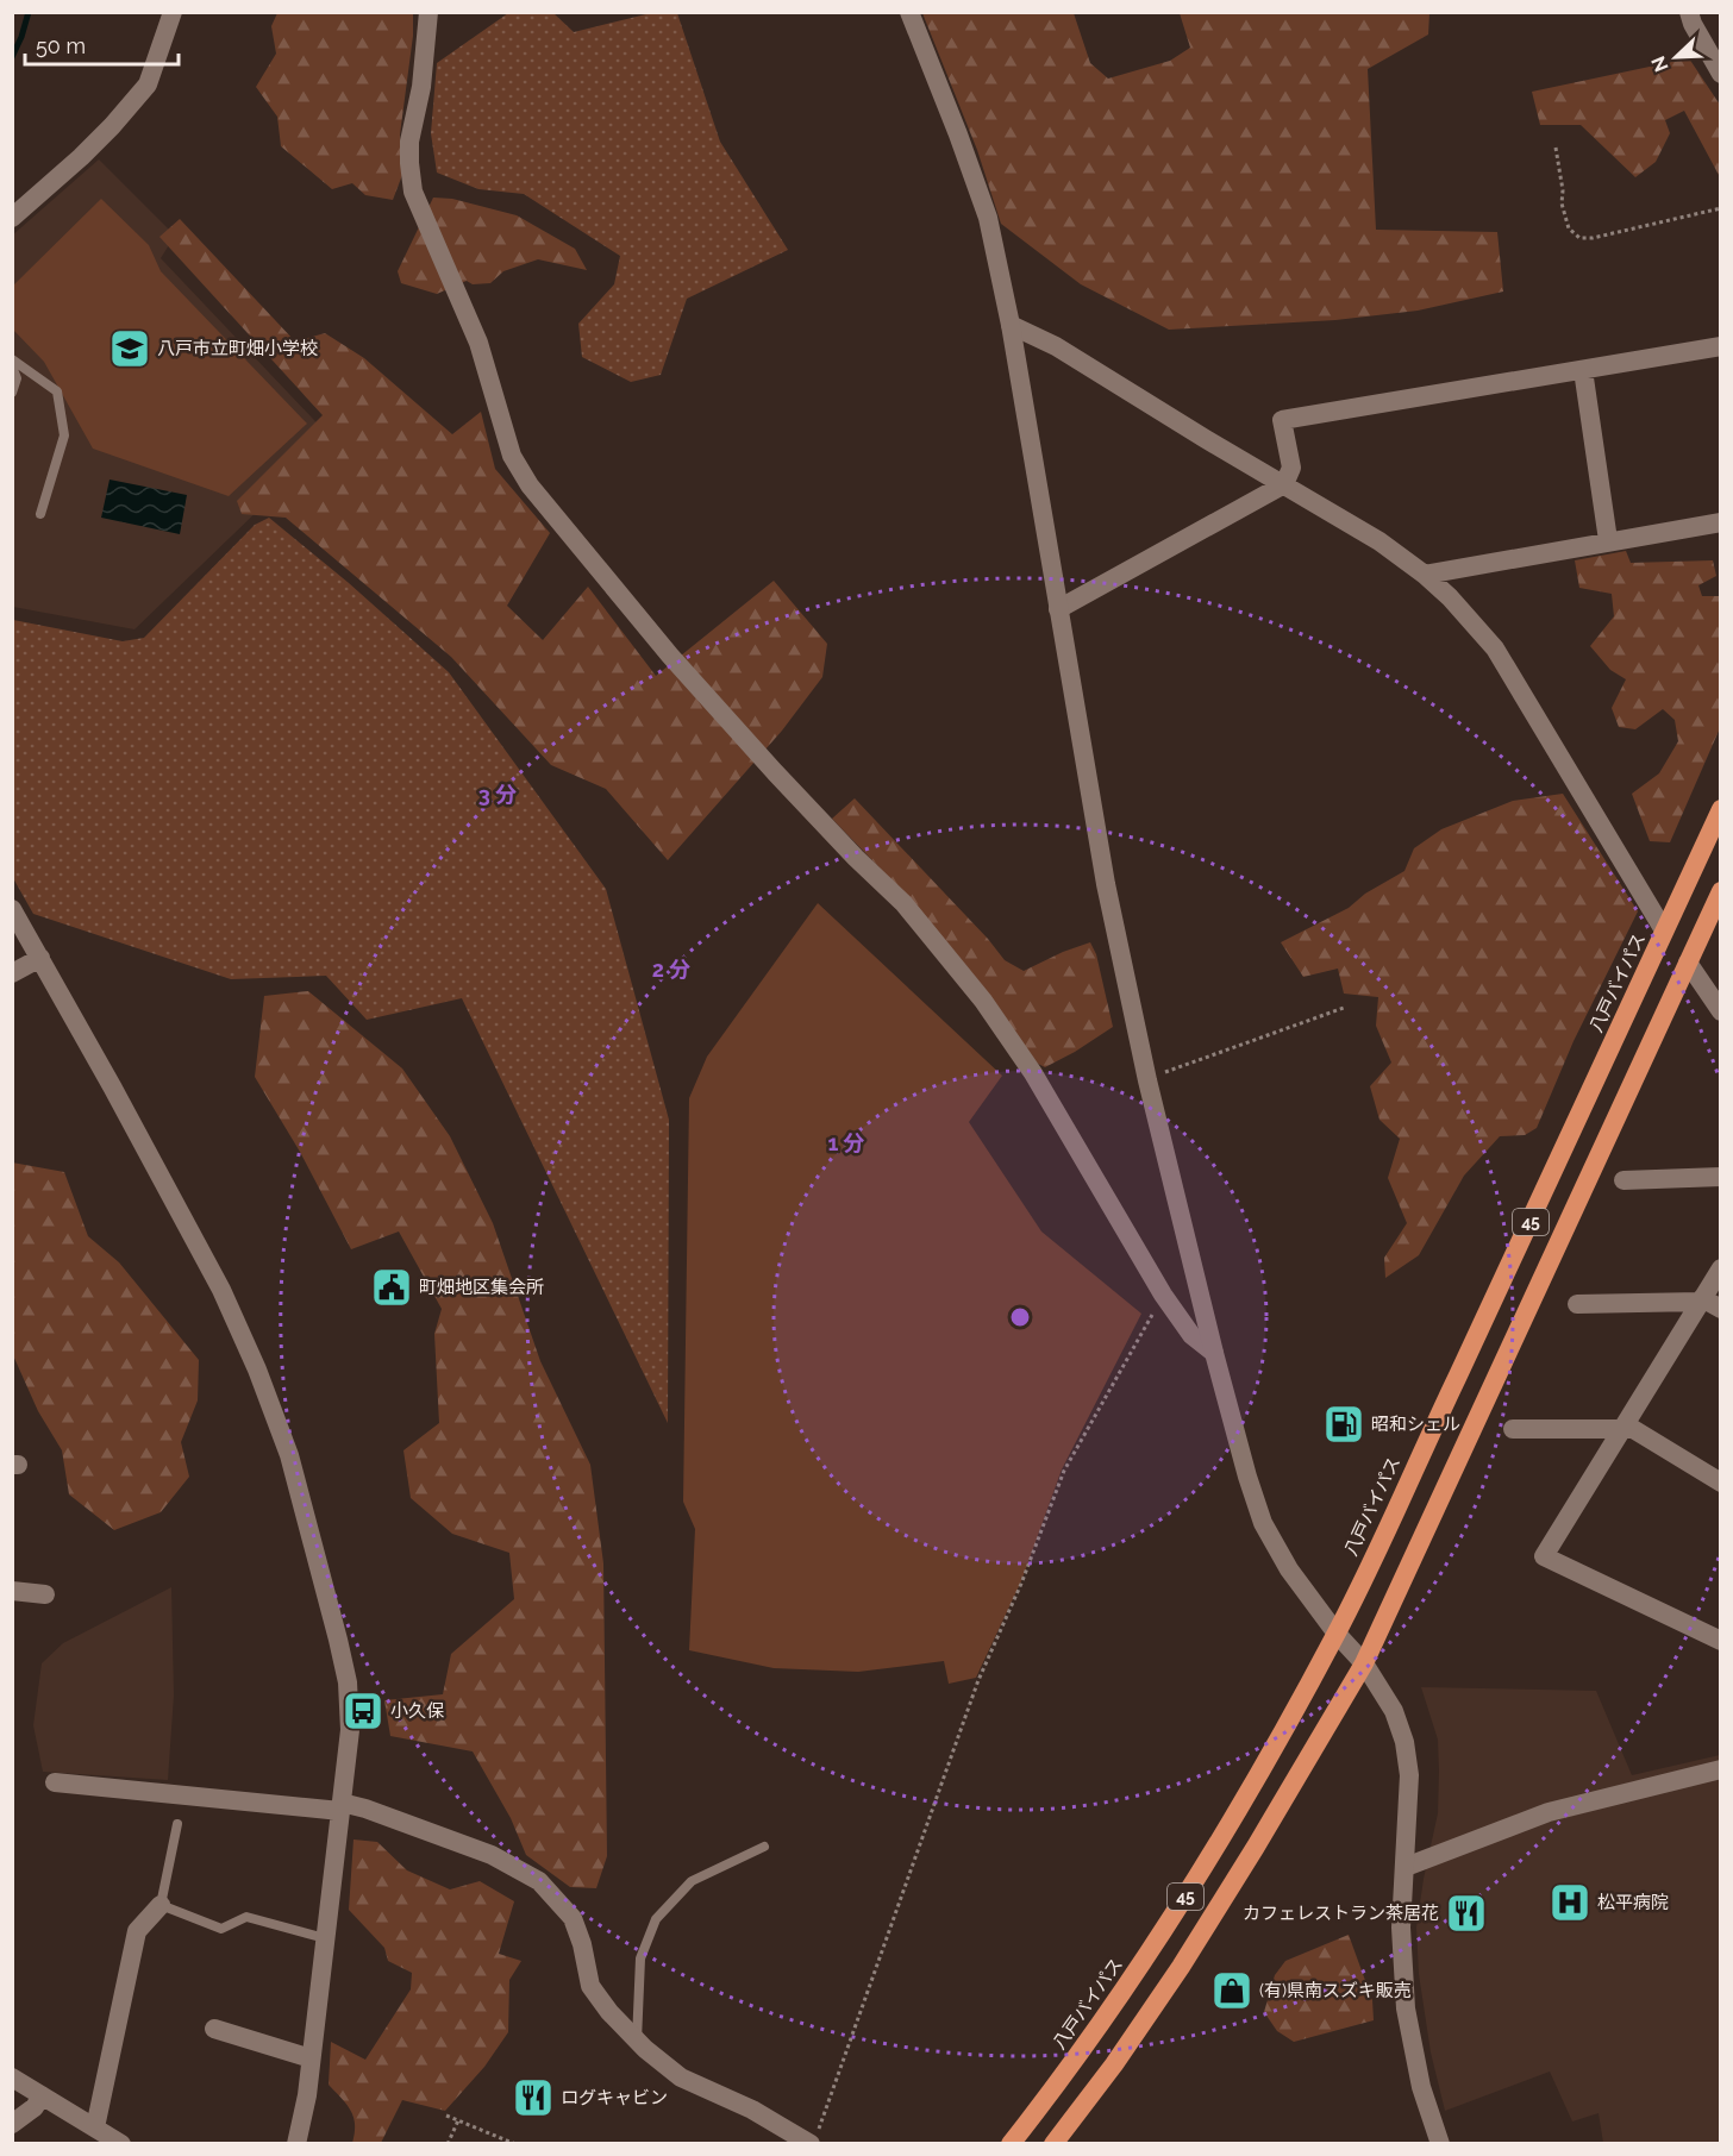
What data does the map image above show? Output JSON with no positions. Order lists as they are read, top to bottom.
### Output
{
  "streets": {
    "highway": ["八戸バイパス", "45"]
  },
  "places": {
    "school or university": ["八戸市立町畑小学校"],
    "public building": ["町畑地区集会所"],
    "fuel station": ["昭和シェル"],
    "bus stop": ["小久保"],
    "hospital": ["松平病院"],
    "restaurant": ["カフェレストラン茶居花", "ログキャビン"],
    "shop": ["(有)県南スズキ販売"]
  },
  "scale_bar": "50 m",
  "north": "bottom left",
  "rings": ["3 分", "2 分", "1 分"]
}
